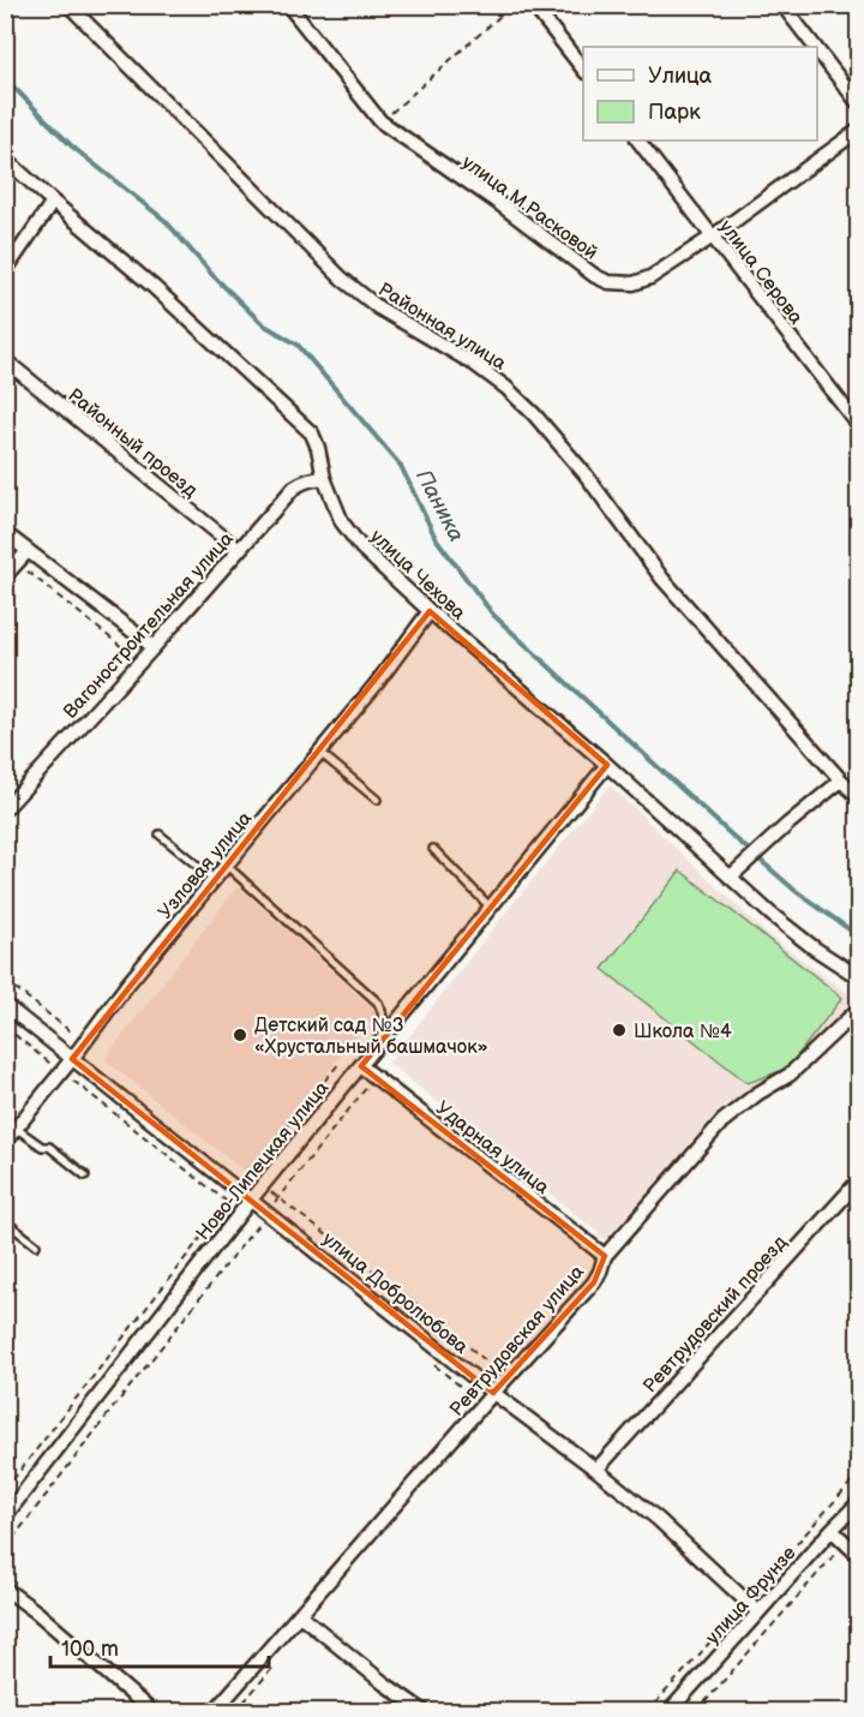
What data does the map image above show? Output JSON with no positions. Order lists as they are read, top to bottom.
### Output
{
  "streets": {
    "street": [
      "улица М.Расковой",
      "улица Серова",
      "Районная улица",
      "Районный проезд",
      "улица Чехова",
      "Вагоностроительная улица",
      "Узловая улица",
      "Ударная улица",
      "Ново-Липецкая улица",
      "улица Добролюбова",
      "Ревтрудовский проезд",
      "Ревтрудовская улица",
      "улица Фрунзе"
    ]
  },
  "crossings": [
    ["улица М.Расковой", "улица Серова"],
    ["Районный проезд", "Вагоностроительная улица"],
    ["улица Чехова", "Вагоностроительная улица"],
    ["улица Чехова", "Узловая улица"],
    ["улица Чехова", "Ново-Липецкая улица"],
    ["Узловая улица", "улица Добролюбова"],
    ["Ударная улица", "Ново-Липецкая улица"],
    ["Ударная улица", "Ревтрудовская улица"],
    ["Ново-Липецкая улица", "улица Добролюбова"],
    ["улица Добролюбова", "Ревтрудовский проезд"],
    ["улица Добролюбова", "Ревтрудовская улица"],
    ["улица Добролюбова", "улица Фрунзе"]
  ],
  "water": ["Паника"],
  "places": ["Школа №4", "Детский сад №3 «Хрустальный башмачок»"],
  "legend": ["Улица", "Парк"],
  "scale_bar": "100 m"
}
